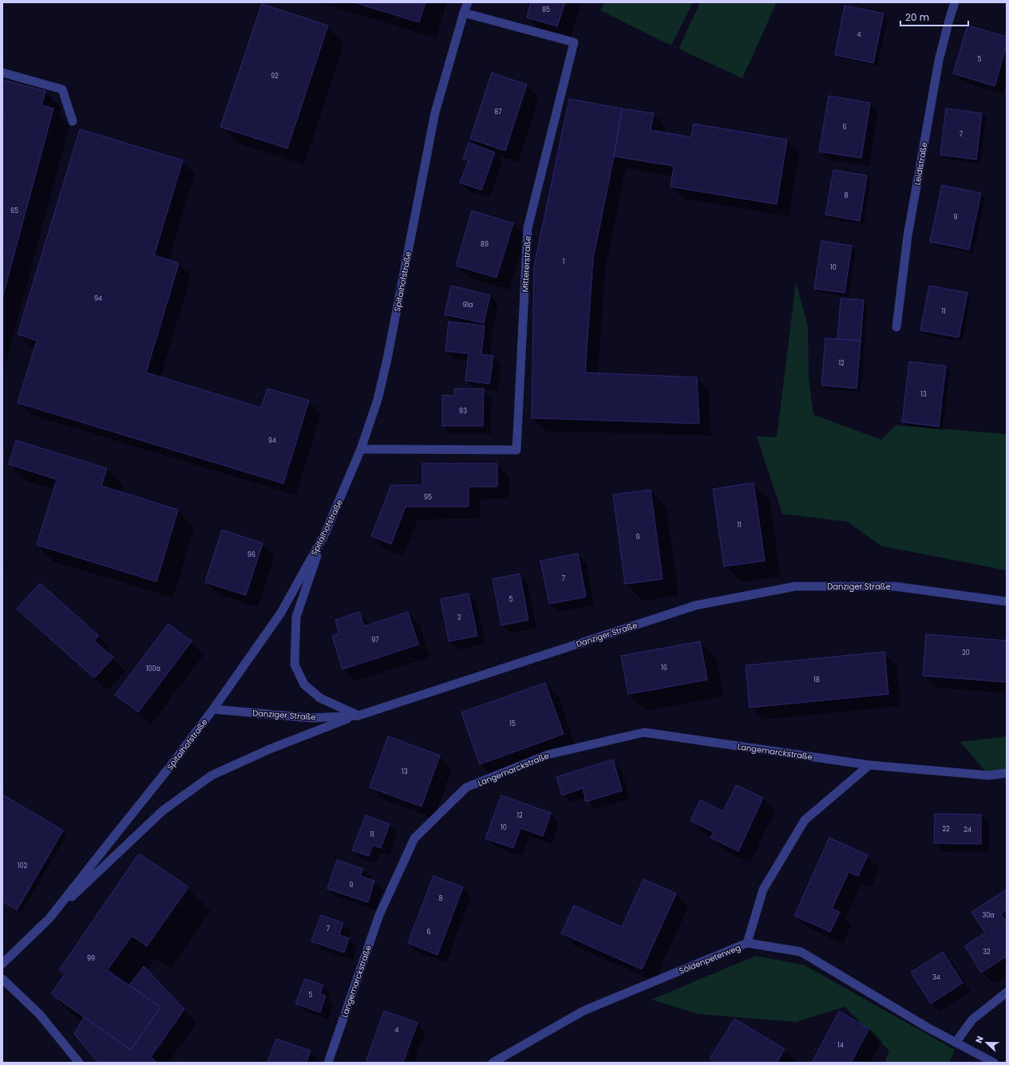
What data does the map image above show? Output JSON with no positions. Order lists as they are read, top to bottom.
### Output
{
  "streets": {
    "street": [
      "Leidlstraße",
      "Mittererstraße",
      "Spitalhofstraße",
      "Danziger Straße",
      "Langemarckstraße",
      "Söldenpeterweg"
    ]
  },
  "crossings": [
    ["Mittererstraße", "Spitalhofstraße"],
    ["Spitalhofstraße", "Danziger Straße"]
  ],
  "house_numbers": [
    "85",
    "4",
    "5",
    "92",
    "87",
    "6",
    "7",
    "8",
    "65",
    "9",
    "89",
    "1",
    "10",
    "94",
    "91a",
    "11",
    "12",
    "13",
    "93",
    "94",
    "95",
    "11",
    "9",
    "96",
    "7",
    "5",
    "3",
    "97",
    "20",
    "16",
    "100a",
    "18",
    "15",
    "13",
    "12",
    "10",
    "22",
    "24",
    "11",
    "102",
    "9",
    "8",
    "30a",
    "7",
    "6",
    "32",
    "99",
    "34",
    "5",
    "4",
    "14"
  ],
  "scale_bar": "20 m",
  "north": "left"
}
